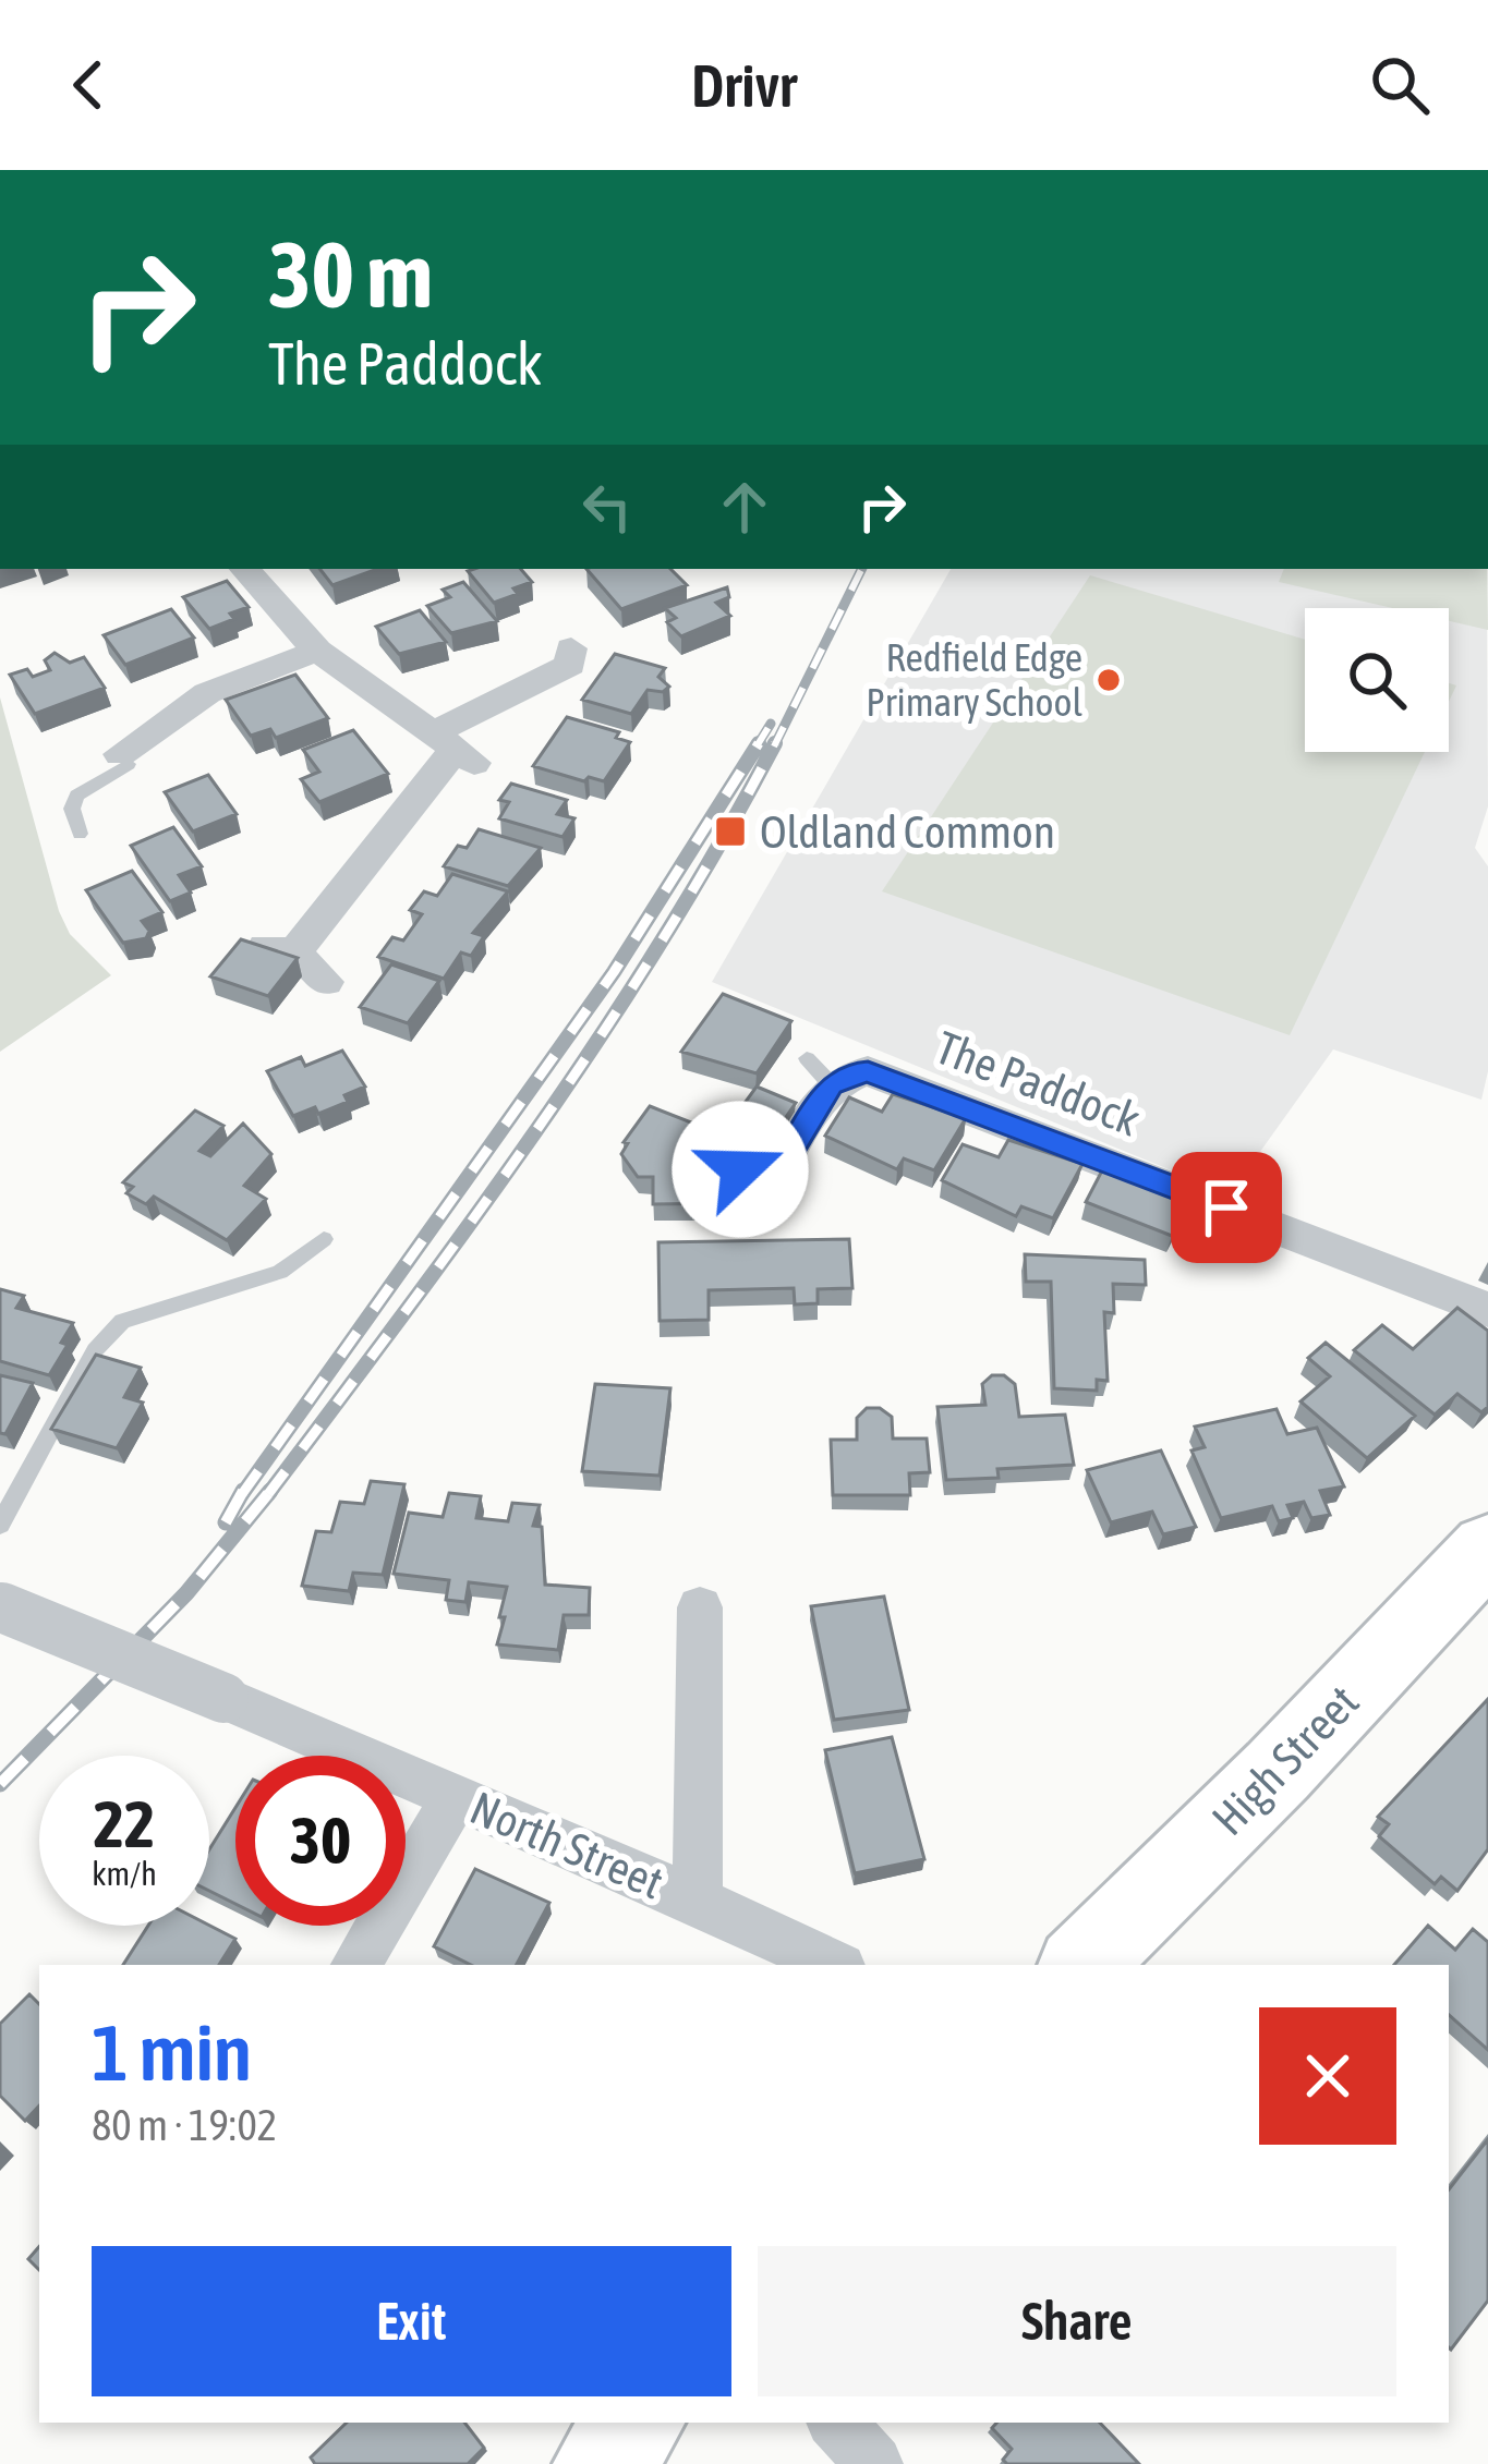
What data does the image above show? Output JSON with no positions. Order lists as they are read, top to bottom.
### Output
{
  "streets": {
    "main road": ["High Street"],
    "street": ["The Paddock", "North Street"]
  },
  "places": {
    "other": ["Redfield Edge Primary School"],
    "transit": ["Oldland Common"]
  },
  "page": {
    "header": "Drivr",
    "turn": ["30 m", "The Paddock"],
    "speed": "22 km/h",
    "limit": "30",
    "heading": ["1 min", "80 m · 19:02"],
    "buttons": ["Exit", "Share"]
  }
}
